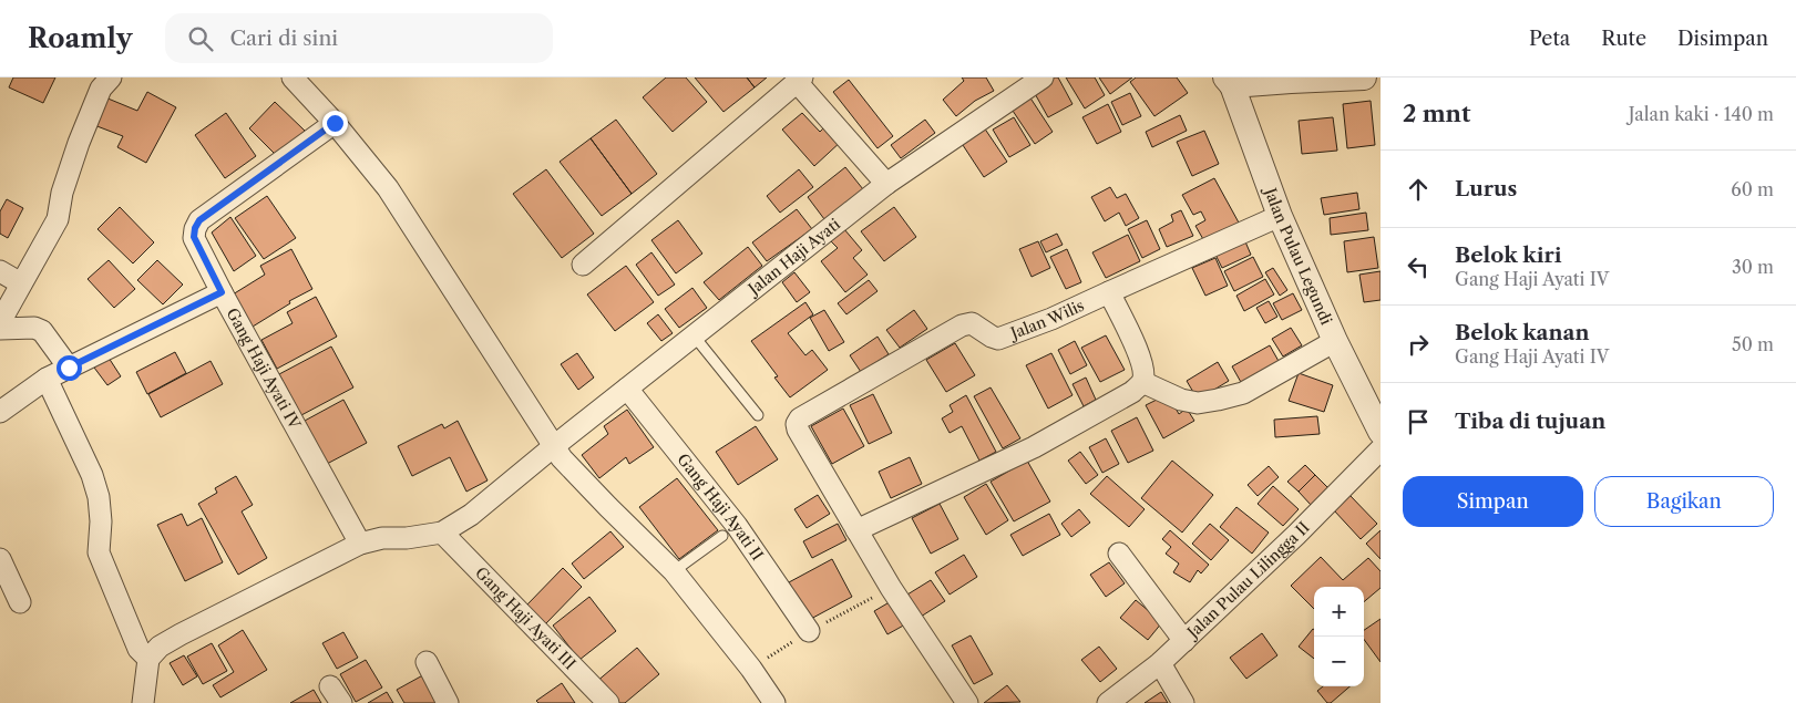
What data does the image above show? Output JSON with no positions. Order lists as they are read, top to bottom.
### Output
{
  "streets": {
    "street": [
      "Jalan Pulau Legundi",
      "Jalan Haji Ayati",
      "Jalan Wilis",
      "Gang Haji Ayati IV",
      "Gang Haji Ayati II",
      "Jalan Pulau Lilingga II",
      "Gang Haji Ayati III"
    ]
  },
  "crossings": [
    ["Jalan Pulau Legundi", "Jalan Wilis"],
    ["Jalan Haji Ayati", "Gang Haji Ayati II"],
    ["Jalan Haji Ayati", "Gang Haji Ayati III"]
  ],
  "page": {
    "header": "Roamly",
    "search": "Cari di sini",
    "nav": ["Peta", "Rute", "Disimpan"],
    "heading": ["2 mnt", "Jalan kaki · 140 m"],
    "list": [
      ["Lurus", "60 m"],
      ["Belok kiri", "Gang Haji Ayati IV", "30 m"],
      ["Belok kanan", "Gang Haji Ayati IV", "50 m"],
      "Tiba di tujuan"
    ],
    "buttons": ["Simpan", "Bagikan"],
    "map_buttons": ["+", "−"]
  }
}
